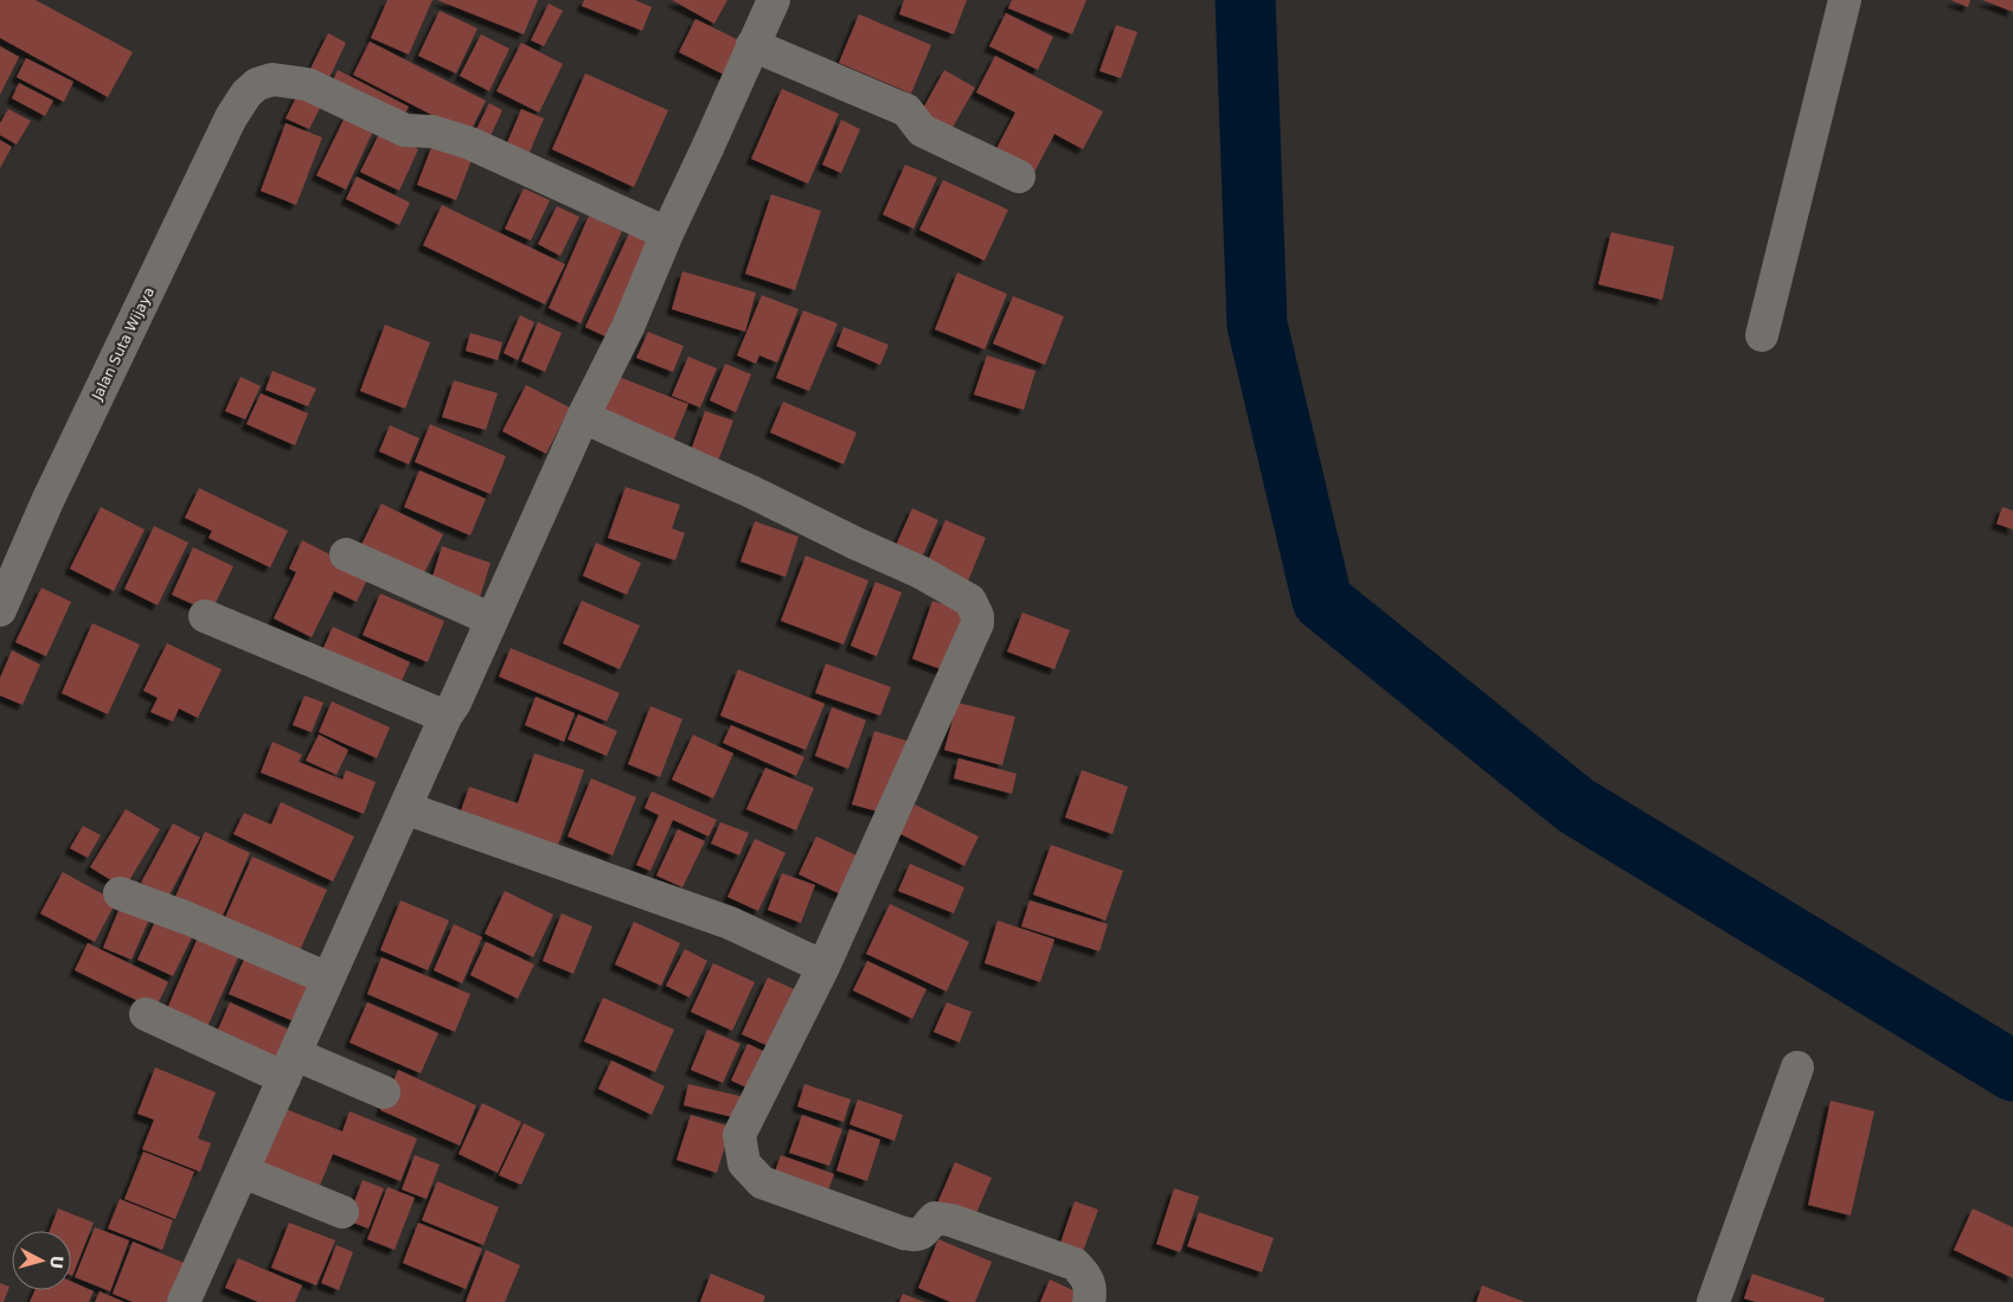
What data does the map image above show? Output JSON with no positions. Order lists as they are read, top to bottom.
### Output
{
  "streets": {
    "street": ["Jalan Suta Wijaya"]
  },
  "north": "right"
}
